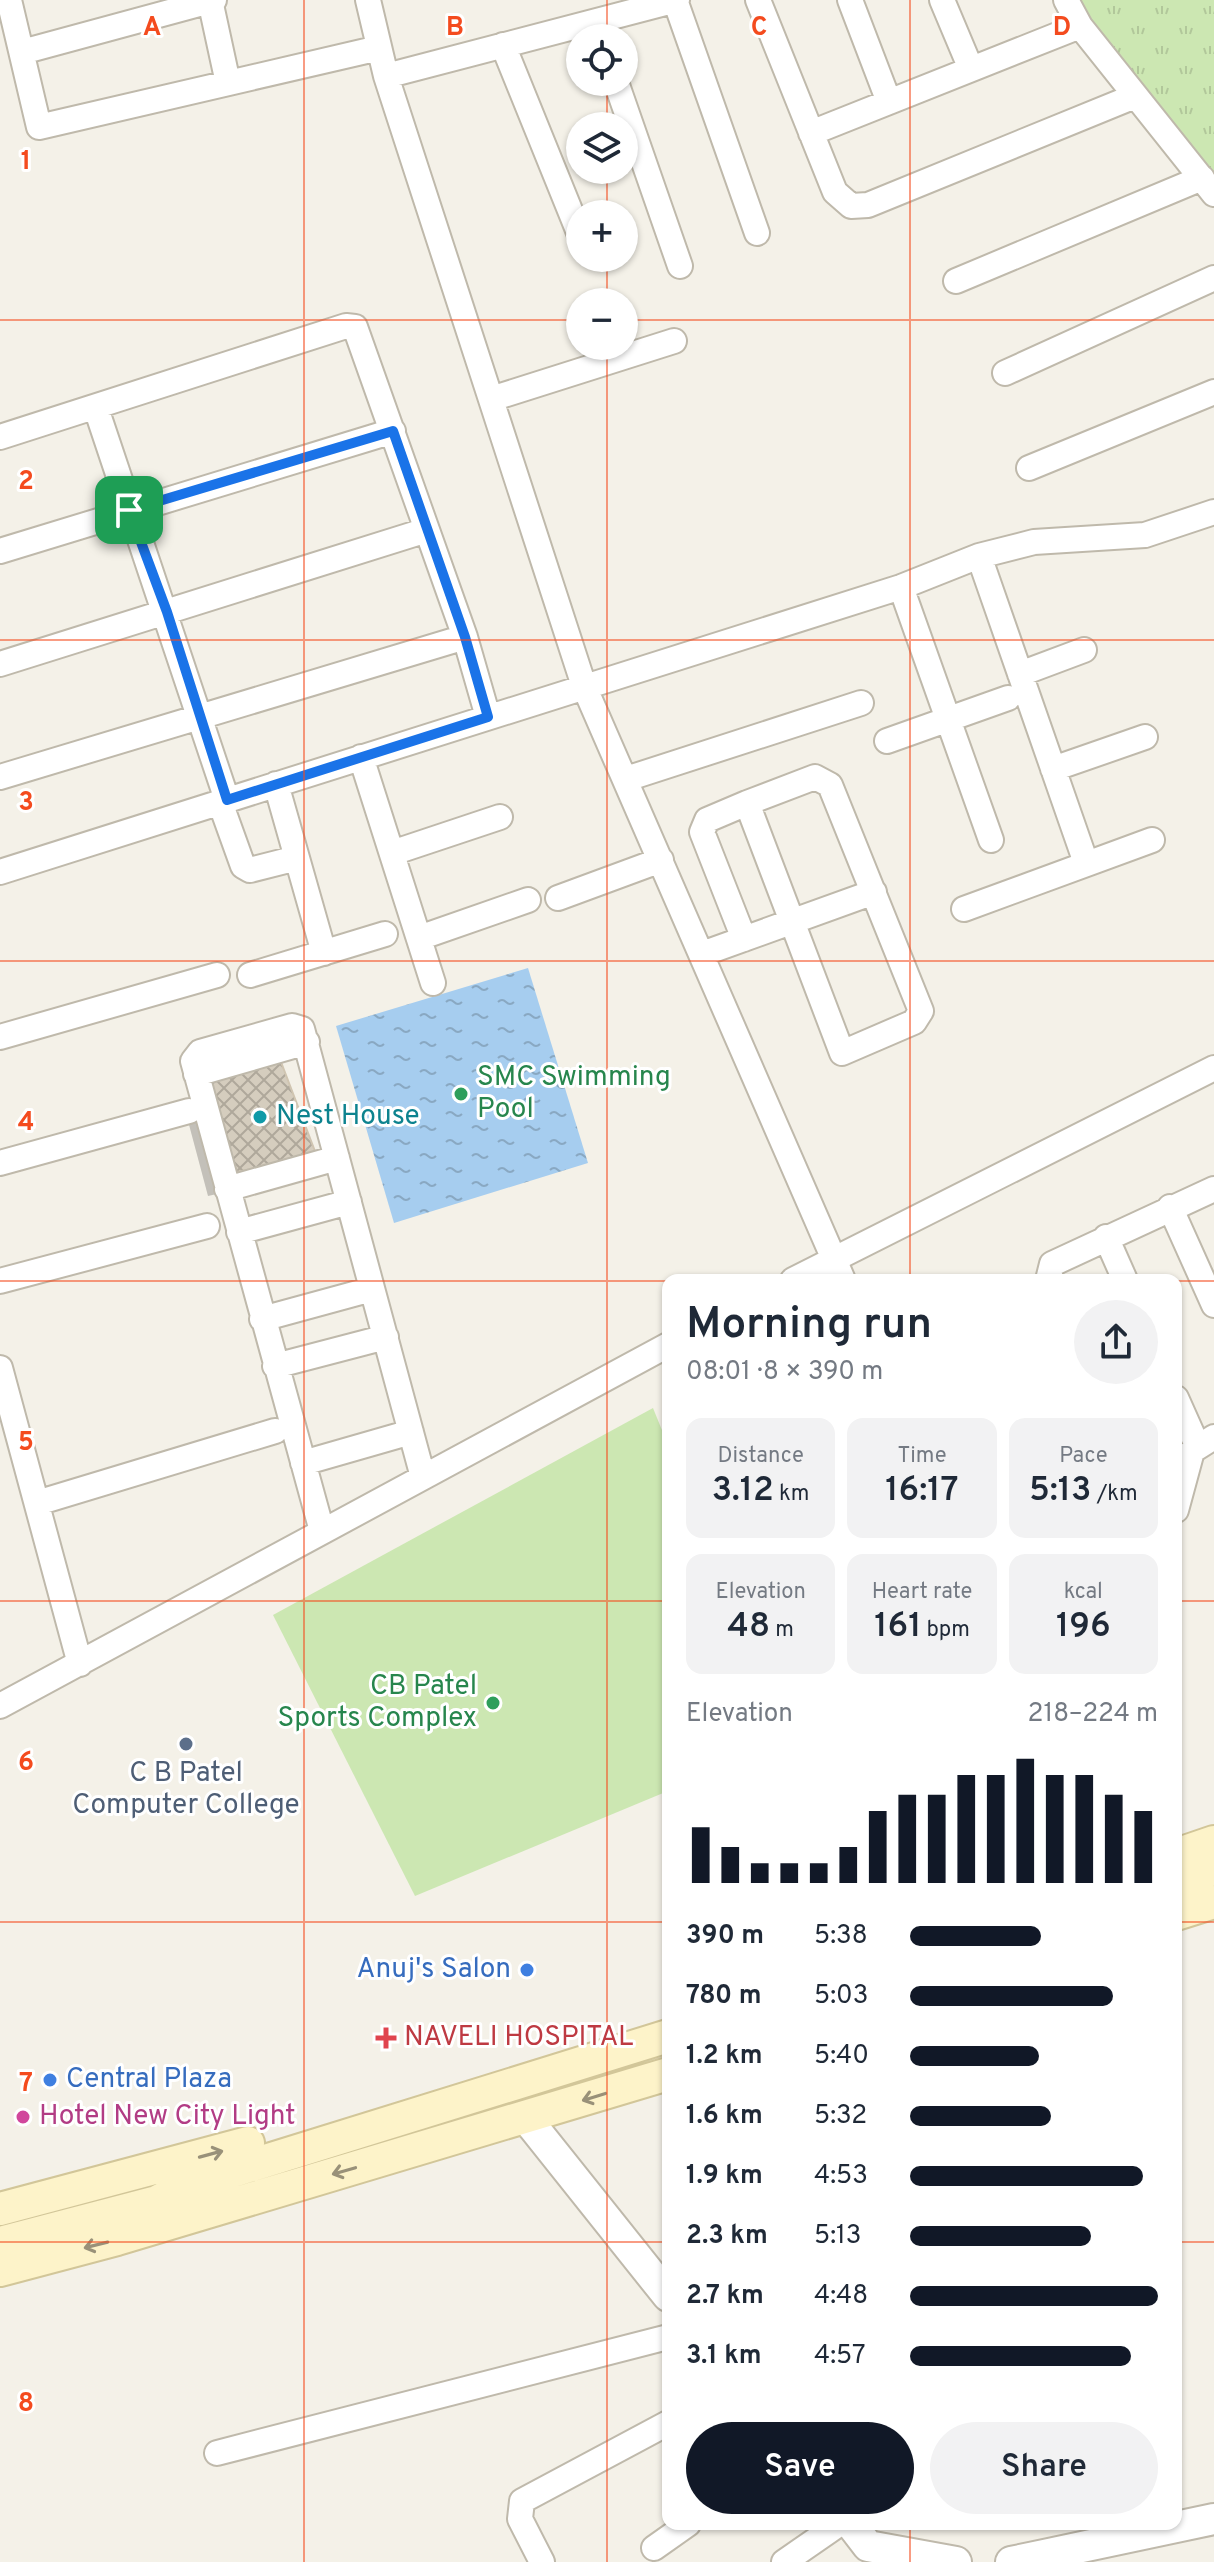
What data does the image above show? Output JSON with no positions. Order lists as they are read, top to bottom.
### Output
{
  "places": {
    "other": [
      "SMC Swimming Pool",
      "Nest House",
      "CB Patel Sports Complex",
      "C B Patel Computer College",
      "Anuj's Salon",
      "Central Plaza",
      "Hotel New City Light"
    ],
    "health": ["NAVELI HOSPITAL"]
  },
  "page": {
    "map_buttons": ["+", "−"],
    "heading": ["Morning run", "08:01 · 8 × 390 m"],
    "stats": [
      ["Distance", "3.12 km"],
      ["Time", "16:17"],
      ["Pace", "5:13 /km"],
      ["Elevation", "48 m"],
      ["Heart rate", "161 bpm"],
      ["kcal", "196"]
    ],
    "chart": ["Elevation", "218–224 m"],
    "list": [
      {
        "name": "390 m",
        "note": "5:38"
      },
      {
        "name": "780 m",
        "note": "5:03"
      },
      {
        "name": "1.2 km",
        "note": "5:40"
      },
      {
        "name": "1.6 km",
        "note": "5:32"
      },
      {
        "name": "1.9 km",
        "note": "4:53"
      },
      {
        "name": "2.3 km",
        "note": "5:13"
      },
      {
        "name": "2.7 km",
        "note": "4:48"
      },
      {
        "name": "3.1 km",
        "note": "4:57"
      }
    ],
    "buttons": ["Save", "Share"]
  },
  "grid": {
    "columns": [
      "A",
      "B",
      "C",
      "D"
    ],
    "rows": [
      "1",
      "2",
      "3",
      "4",
      "5",
      "6",
      "7",
      "8"
    ]
  }
}
